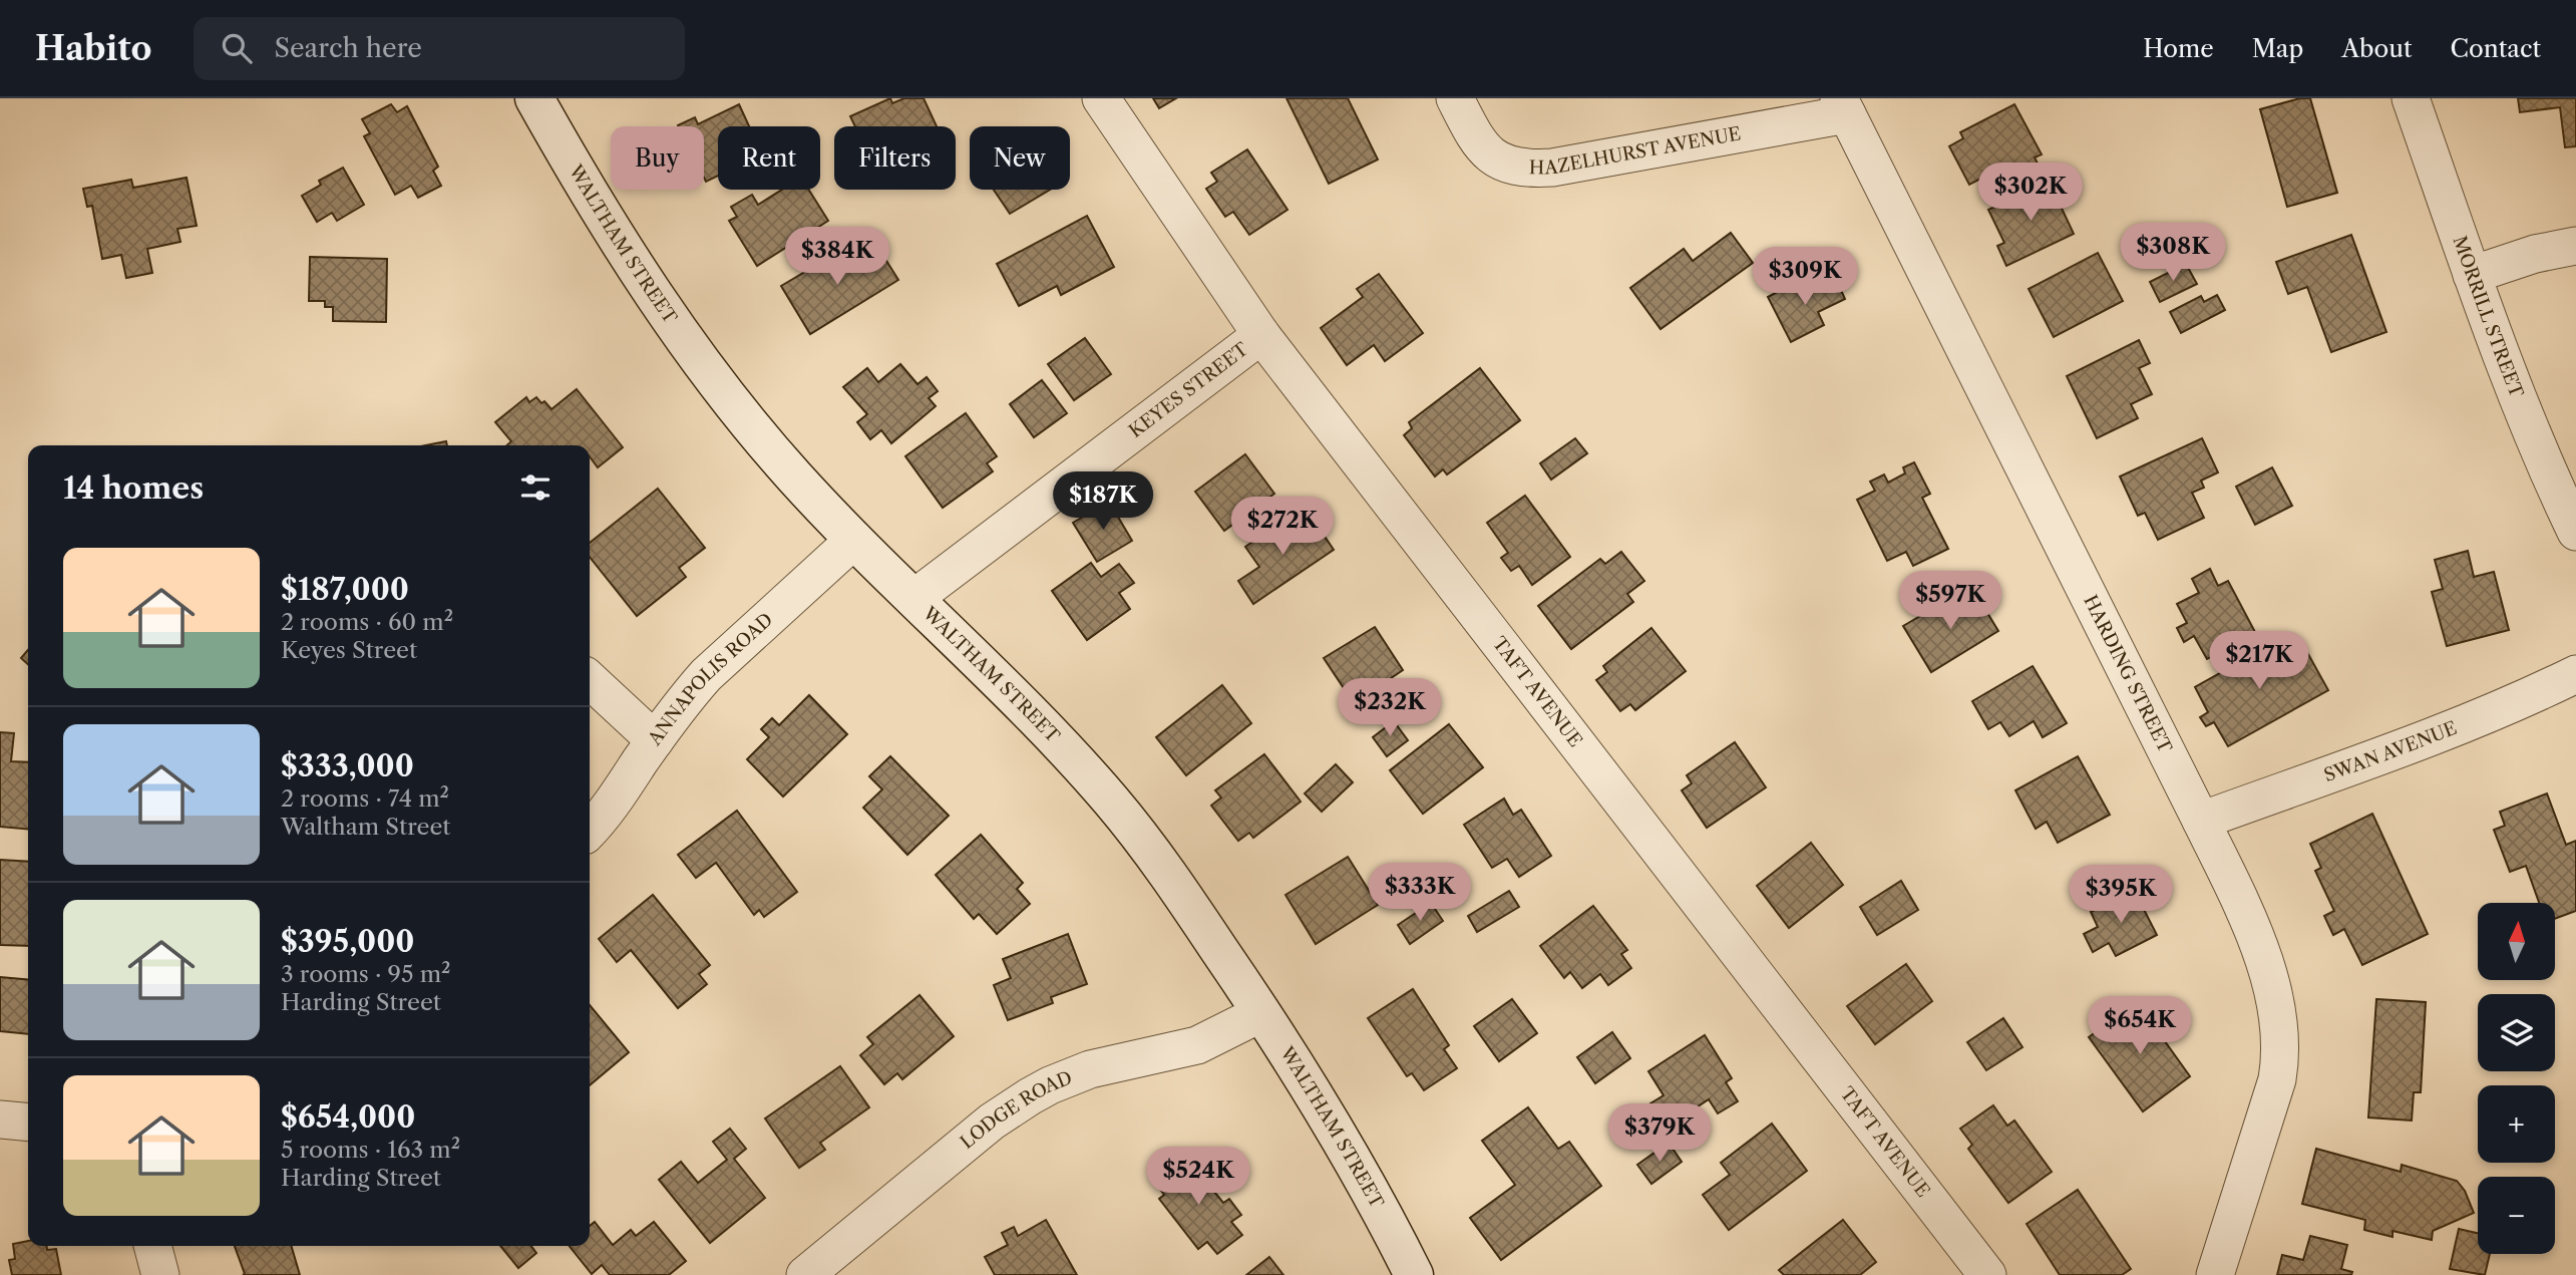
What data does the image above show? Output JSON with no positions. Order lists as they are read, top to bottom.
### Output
{
  "streets": {
    "main road": ["WALTHAM STREET"],
    "street": [
      "HAZELHURST AVENUE",
      "MORRILL STREET",
      "KEYES STREET",
      "HARDING STREET",
      "ANNAPOLIS ROAD",
      "TAFT AVENUE",
      "SWAN AVENUE",
      "LODGE ROAD"
    ]
  },
  "crossings": [
    ["HAZELHURST AVENUE", "HARDING STREET"],
    ["WALTHAM STREET", "KEYES STREET"],
    ["WALTHAM STREET", "ANNAPOLIS ROAD"],
    ["WALTHAM STREET", "LODGE ROAD"],
    ["KEYES STREET", "TAFT AVENUE"],
    ["HARDING STREET", "SWAN AVENUE"]
  ],
  "north": "top",
  "page": {
    "header": "Habito",
    "search": "Search here",
    "nav": [
      "Home",
      "Map",
      "About",
      "Contact"
    ],
    "chip": [
      "Buy",
      "Rent",
      "Filters",
      "New"
    ],
    "price": [
      "$302K",
      "$308K",
      "$384K",
      "$309K",
      "$187K",
      "$272K",
      "$597K",
      "$217K",
      "$232K",
      "$333K",
      "$395K",
      "$654K",
      "$379K",
      "$524K"
    ],
    "heading": "14 homes",
    "list": [
      {
        "name": "$187,000",
        "note": "2 rooms · 60 m² · Keyes Street"
      },
      {
        "name": "$333,000",
        "note": "2 rooms · 74 m² · Waltham Street"
      },
      {
        "name": "$395,000",
        "note": "3 rooms · 95 m² · Harding Street"
      },
      {
        "name": "$654,000",
        "note": "5 rooms · 163 m² · Harding Street"
      }
    ],
    "map_buttons": ["+", "−"]
  }
}
